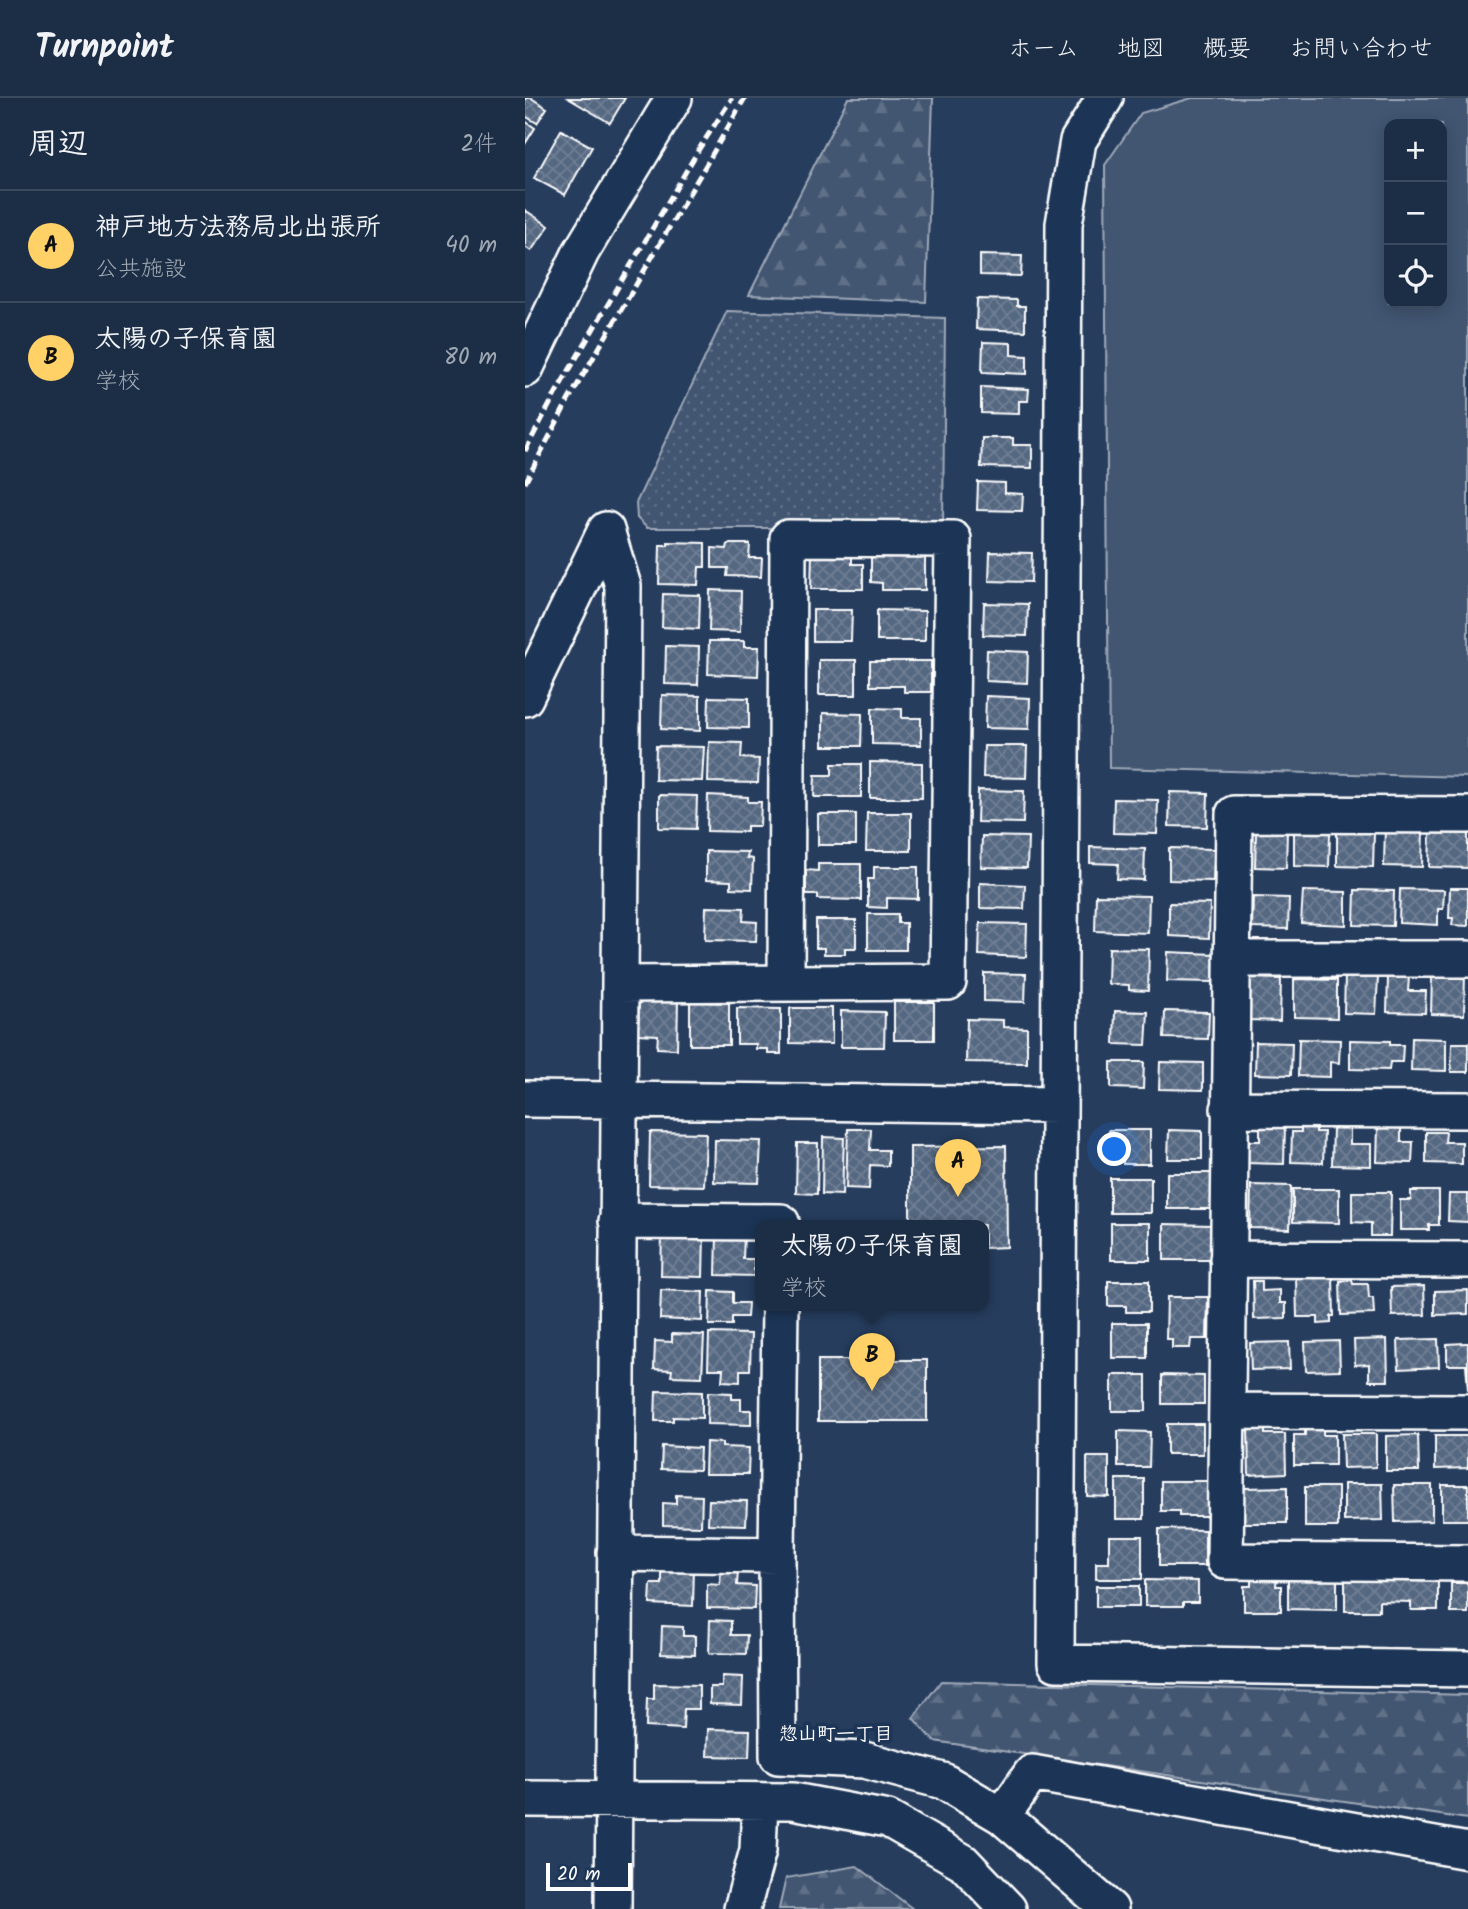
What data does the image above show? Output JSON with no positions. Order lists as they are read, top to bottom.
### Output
{
  "districts": ["惣山町一丁目"],
  "scale_bar": "20 m",
  "page": {
    "header": "Turnpoint",
    "nav": [
      "ホーム",
      "地図",
      "概要",
      "お問い合わせ"
    ],
    "heading": ["周辺", "2件"],
    "map_buttons": ["+", "−"],
    "list": [
      {
        "mark": "A",
        "name": "神戸地方法務局北出張所",
        "note": "公共施設",
        "value": "40 m"
      },
      {
        "mark": "B",
        "name": "太陽の子保育園",
        "note": "学校",
        "value": "80 m"
      }
    ],
    "pins": ["A", "B"],
    "popup": ["太陽の子保育園", "学校"],
    "scale": "20 m"
  }
}
